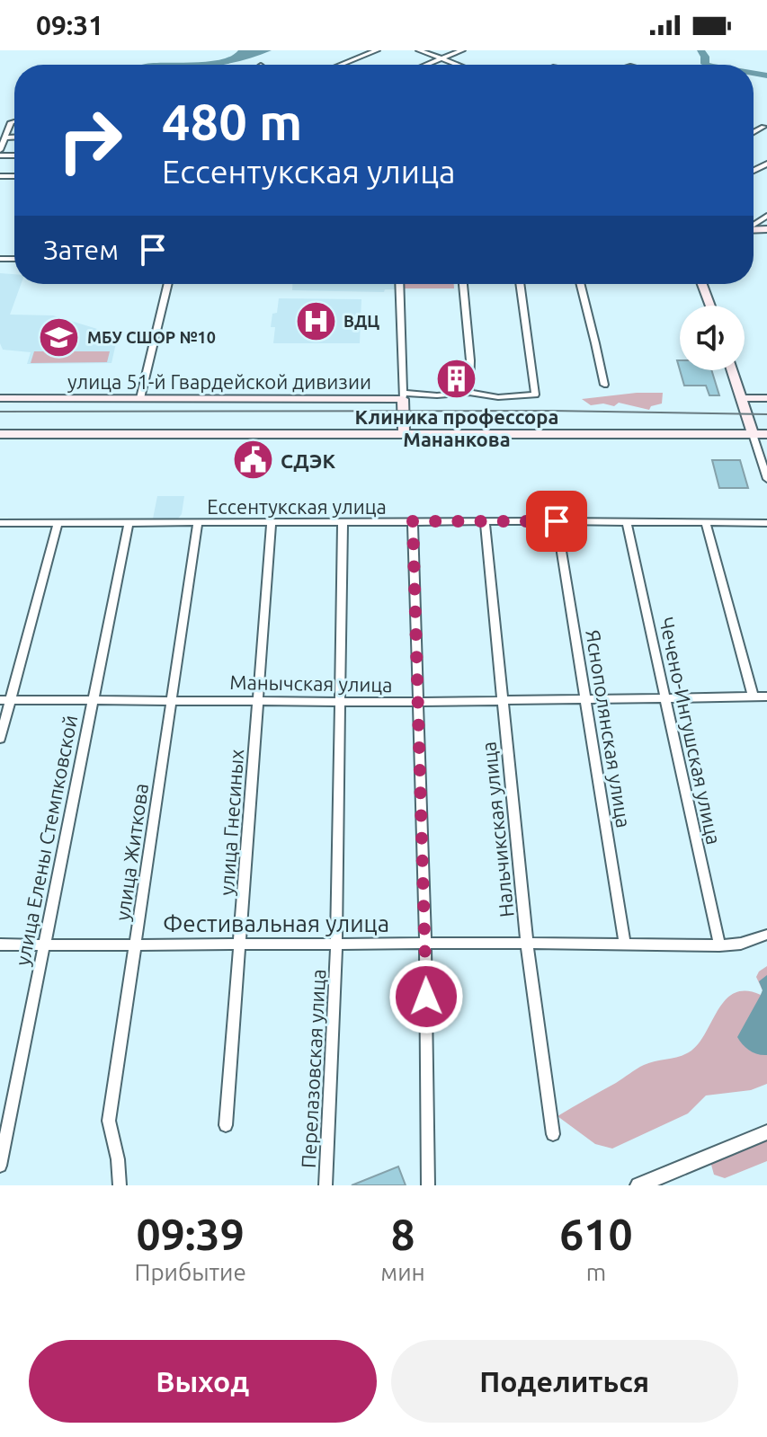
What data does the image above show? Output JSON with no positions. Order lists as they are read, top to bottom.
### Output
{
  "streets": {
    "main road": ["улица 51-й Гвардейской дивизии"],
    "street": [
      "Ессентукская улица",
      "Манычская улица",
      "Яснополянская улица",
      "Чечено-Ингушская улица",
      "улица Гнесиных",
      "Нальчикская улица",
      "улица Елены Стемпковской",
      "улица Житкова",
      "Фестивальная улица",
      "Перелазовская улица"
    ]
  },
  "crossings": [
    ["Ессентукская улица", "Яснополянская улица"],
    ["Ессентукская улица", "Чечено-Ингушская улица"],
    ["Ессентукская улица", "улица Гнесиных"],
    ["Ессентукская улица", "Нальчикская улица"],
    ["Ессентукская улица", "улица Елены Стемпковской"],
    ["Ессентукская улица", "улица Житкова"],
    ["Ессентукская улица", "Перелазовская улица"],
    ["Манычская улица", "Яснополянская улица"],
    ["Манычская улица", "Чечено-Ингушская улица"],
    ["Манычская улица", "улица Гнесиных"],
    ["Манычская улица", "Нальчикская улица"],
    ["Манычская улица", "улица Елены Стемпковской"],
    ["Манычская улица", "улица Житкова"],
    ["Манычская улица", "Перелазовская улица"],
    ["Яснополянская улица", "Фестивальная улица"],
    ["Чечено-Ингушская улица", "Фестивальная улица"],
    ["улица Гнесиных", "Фестивальная улица"],
    ["Нальчикская улица", "Фестивальная улица"],
    ["улица Елены Стемпковской", "Фестивальная улица"],
    ["улица Житкова", "Фестивальная улица"],
    ["Фестивальная улица", "Перелазовская улица"]
  ],
  "places": {
    "hospital": ["ВДЦ"],
    "school or university": ["МБУ СШОР №10"],
    "building": ["Клиника профессора Мананкова"],
    "public building": ["СДЭК"]
  },
  "page": {
    "status": "09:31",
    "turn": ["480 m", "Ессентукская улица"],
    "then": "Затем",
    "eta": [
      "09:39",
      "Прибытие",
      "8",
      "мин",
      "610",
      "m"
    ],
    "buttons": ["Выход", "Поделиться"]
  }
}
